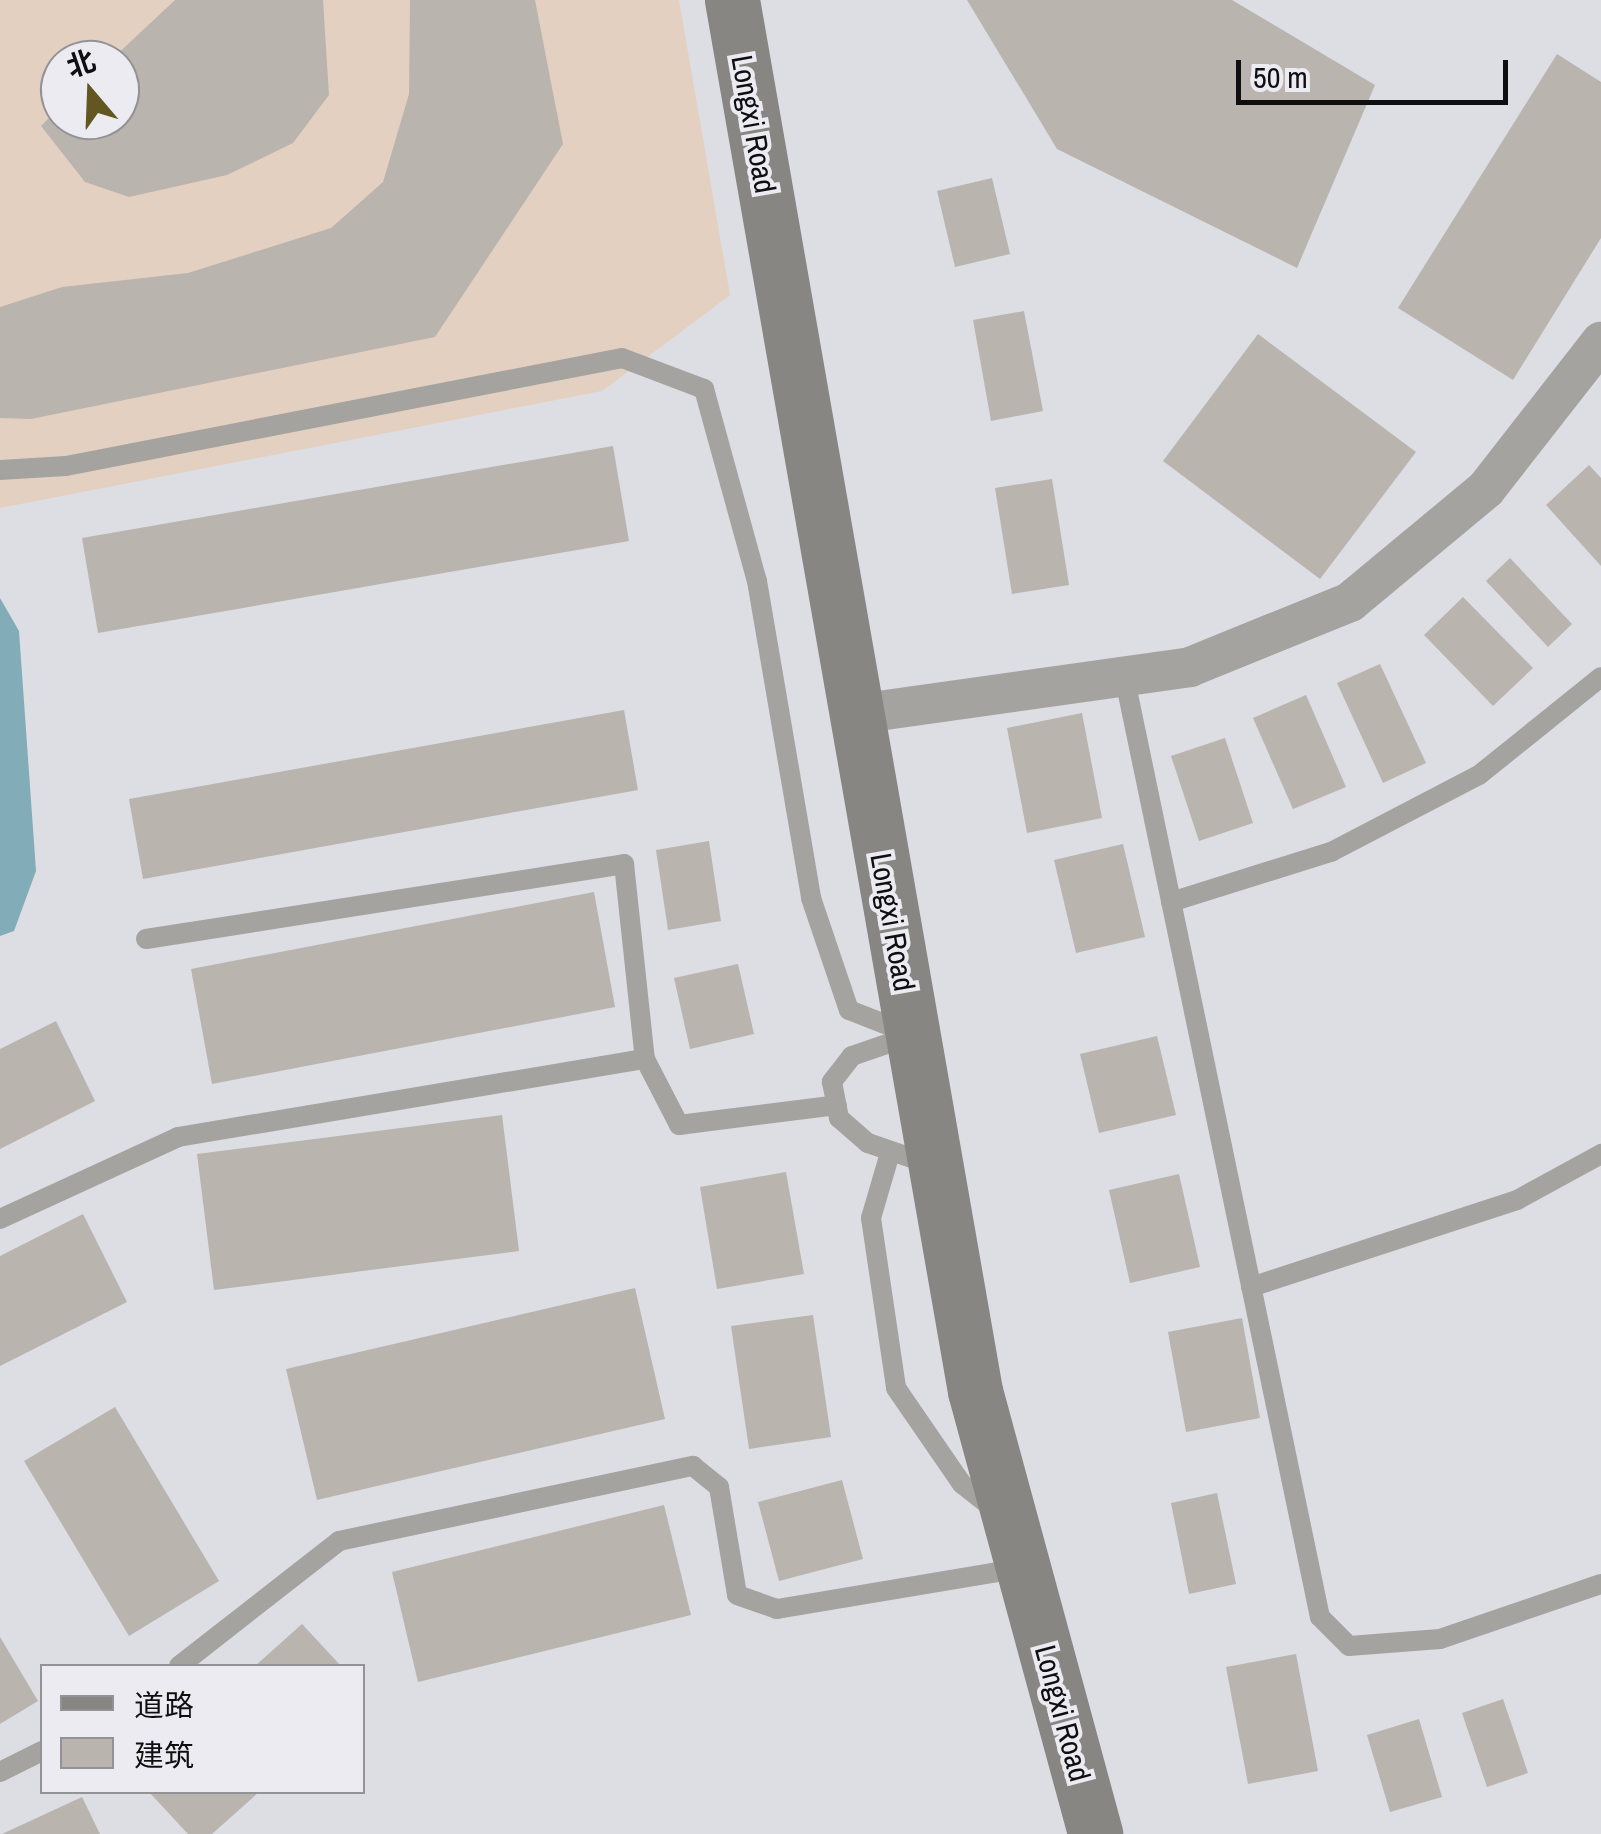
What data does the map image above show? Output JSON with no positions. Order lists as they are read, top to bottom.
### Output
{
  "streets": {
    "street": ["Longxi Road"]
  },
  "legend": ["道路", "建筑"],
  "scale_bar": "50 m",
  "north": "top"
}
